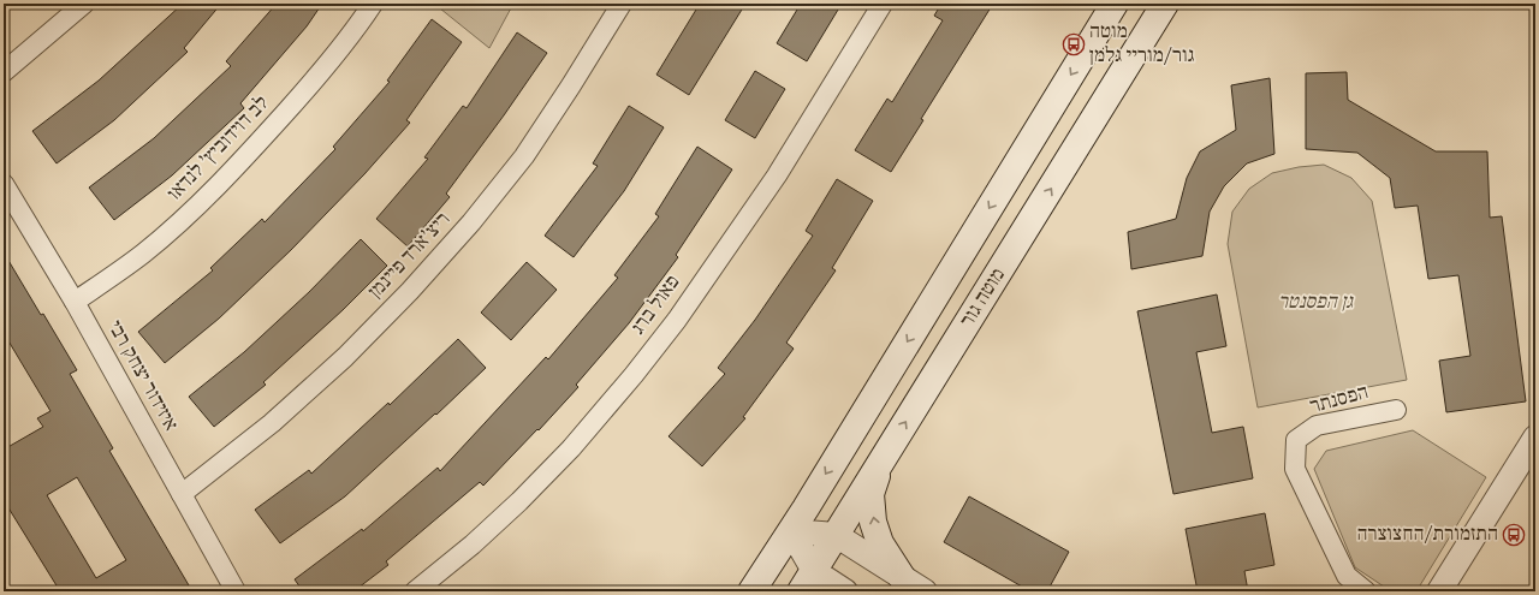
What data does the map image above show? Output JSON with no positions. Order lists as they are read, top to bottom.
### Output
{
  "streets": {
    "main road": ["מוטה גור"],
    "street": [
      "לב דוידוביץ' לנדאו",
      "ריצ'ארד פיינמן",
      "פאול ברג",
      "איזידור יצחק רבי",
      "הפסנתר"
    ]
  },
  "crossings": [
    ["לב דוידוביץ' לנדאו", "איזידור יצחק רבי"],
    ["ריצ'ארד פיינמן", "איזידור יצחק רבי"]
  ],
  "parks": ["גן הפסנטר"],
  "places": {
    "bus stop": ["מוטה גור/מוריי גלמן", "התזמורת/החצוצרה"]
  }
}
